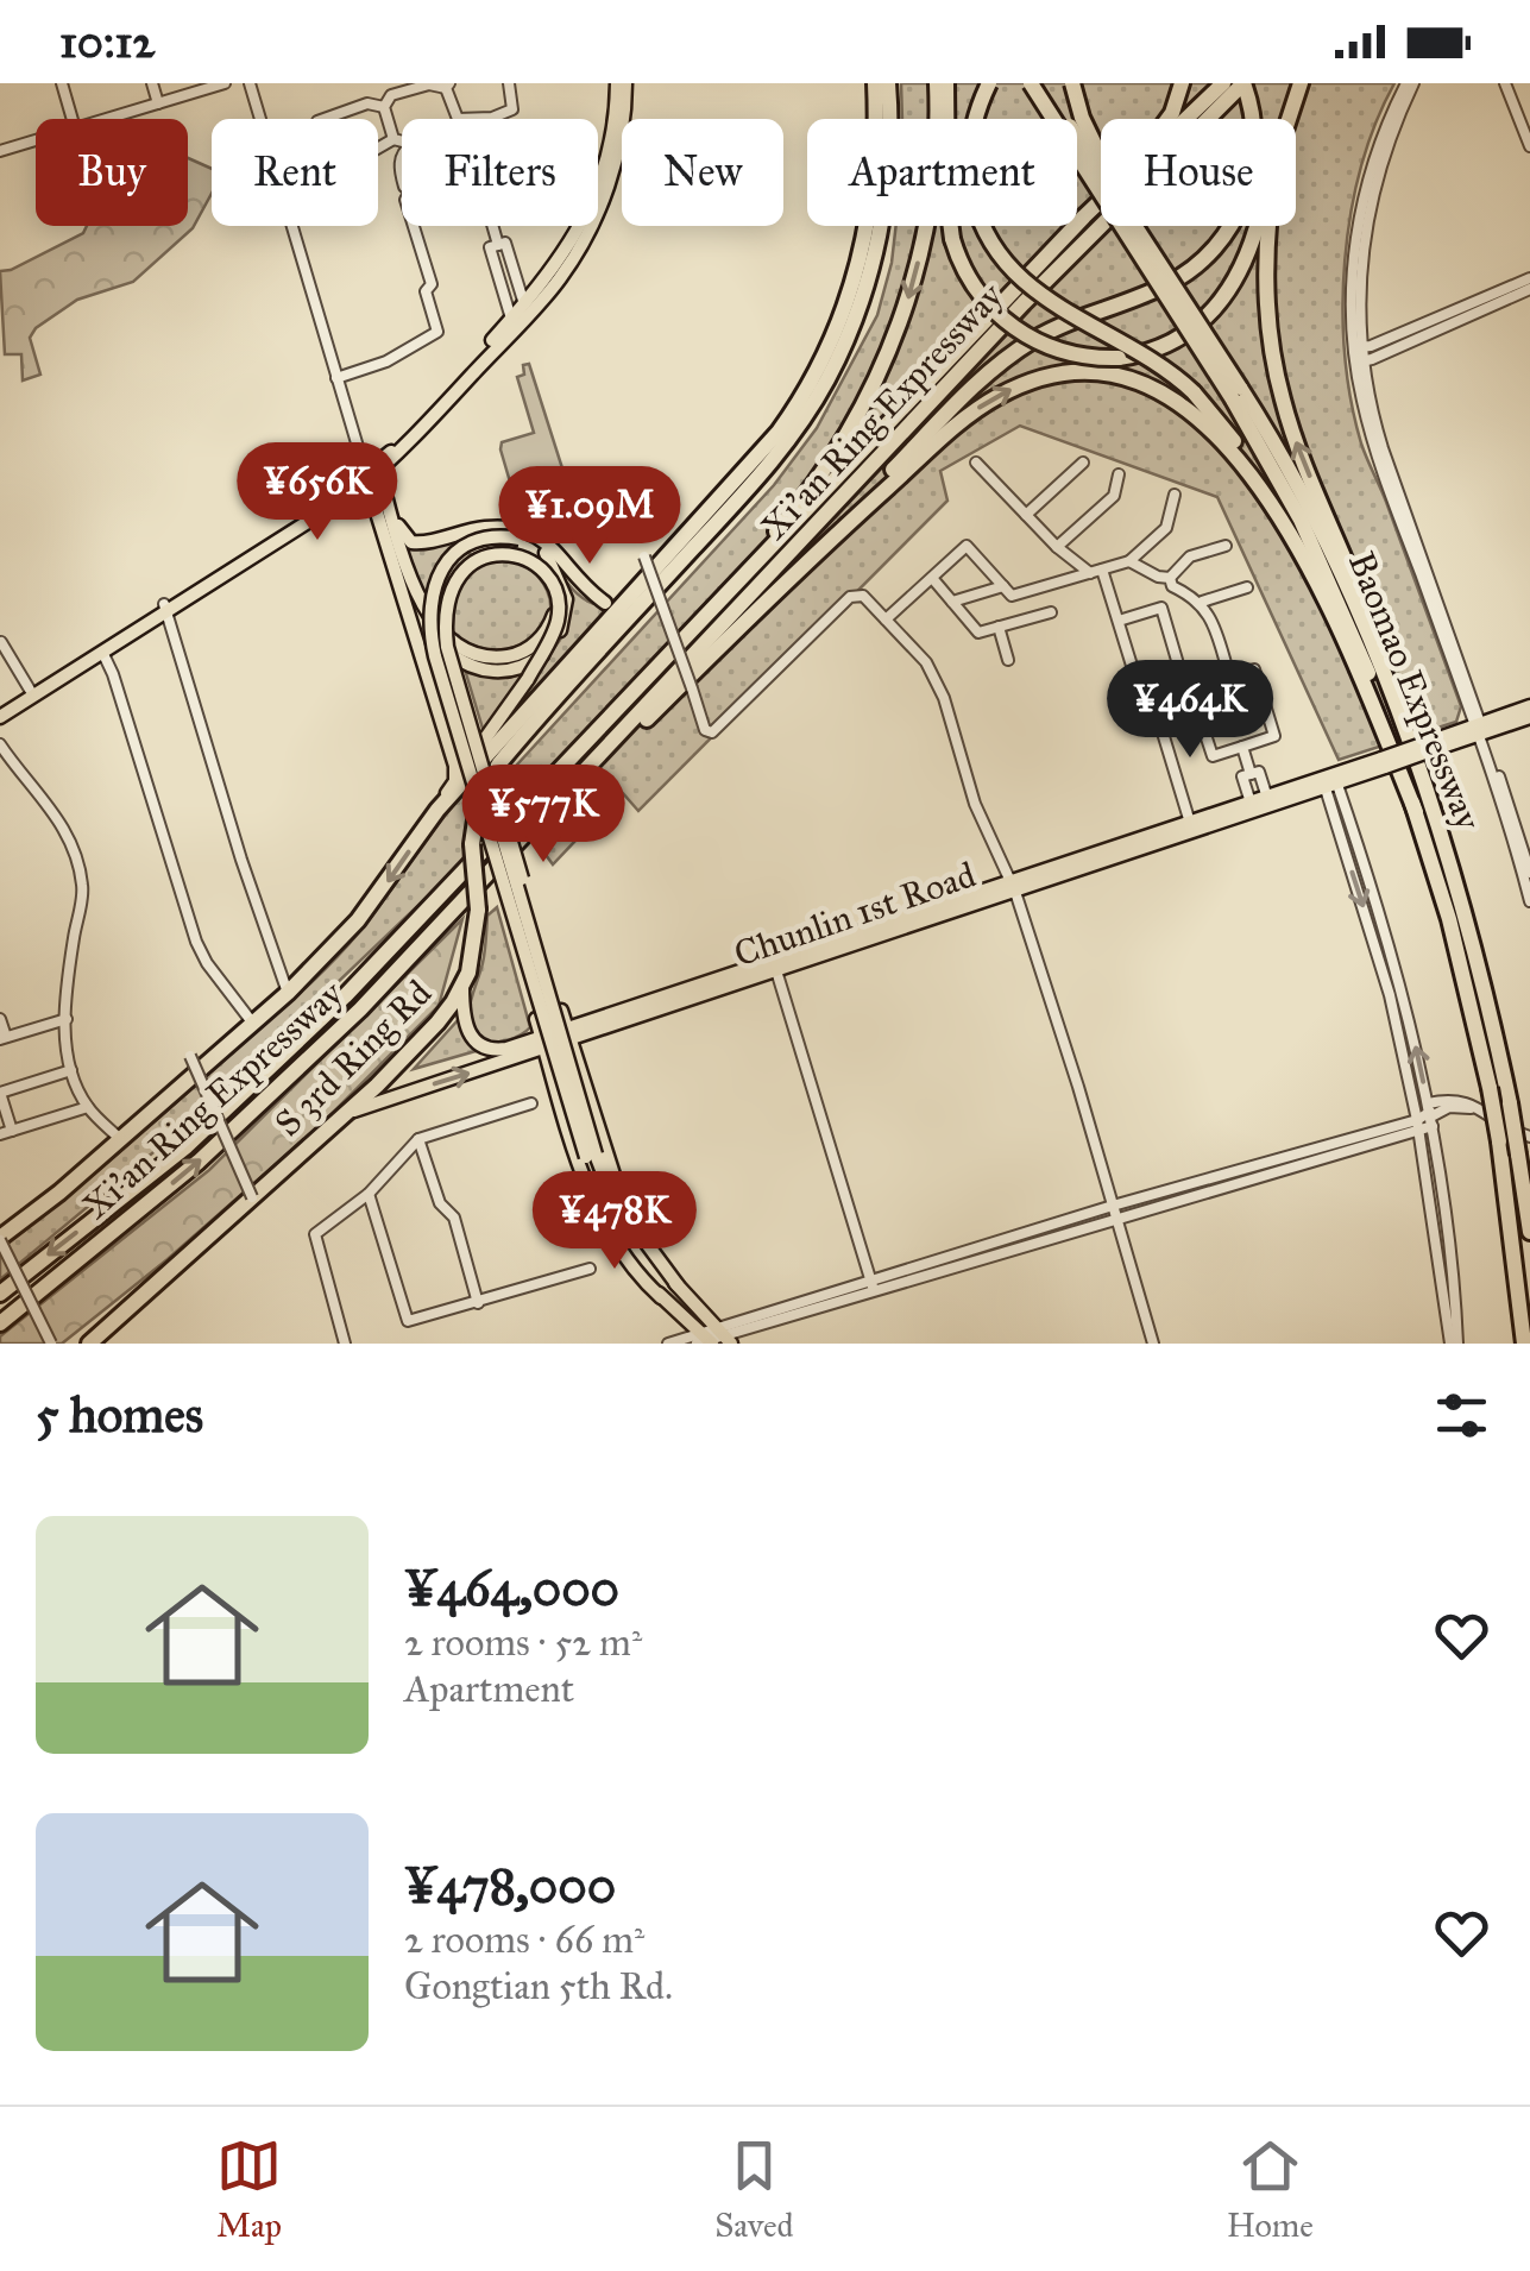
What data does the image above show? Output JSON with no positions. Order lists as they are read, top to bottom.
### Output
{
  "streets": {
    "highway": ["Xi'an Ring Expressway", "Baomao Expressway", "S 3rd Ring Rd"],
    "main road": ["Chunlin 1st Road"]
  },
  "crossings": [
    ["Chunlin 1st Road", "S 3rd Ring Rd"]
  ],
  "page": {
    "status": "10:12",
    "chip": [
      "Buy",
      "Rent",
      "Filters",
      "New",
      "Apartment",
      "House"
    ],
    "price": [
      "¥656K",
      "¥1.09M",
      "¥464K",
      "¥577K",
      "¥478K"
    ],
    "heading": "5 homes",
    "list": [
      {
        "name": "¥464,000",
        "note": "2 rooms · 52 m² · Apartment"
      },
      {
        "name": "¥478,000",
        "note": "2 rooms · 66 m² · Gongtian 5th Rd."
      }
    ],
    "tabs": ["Map", "Saved", "Home"]
  }
}
